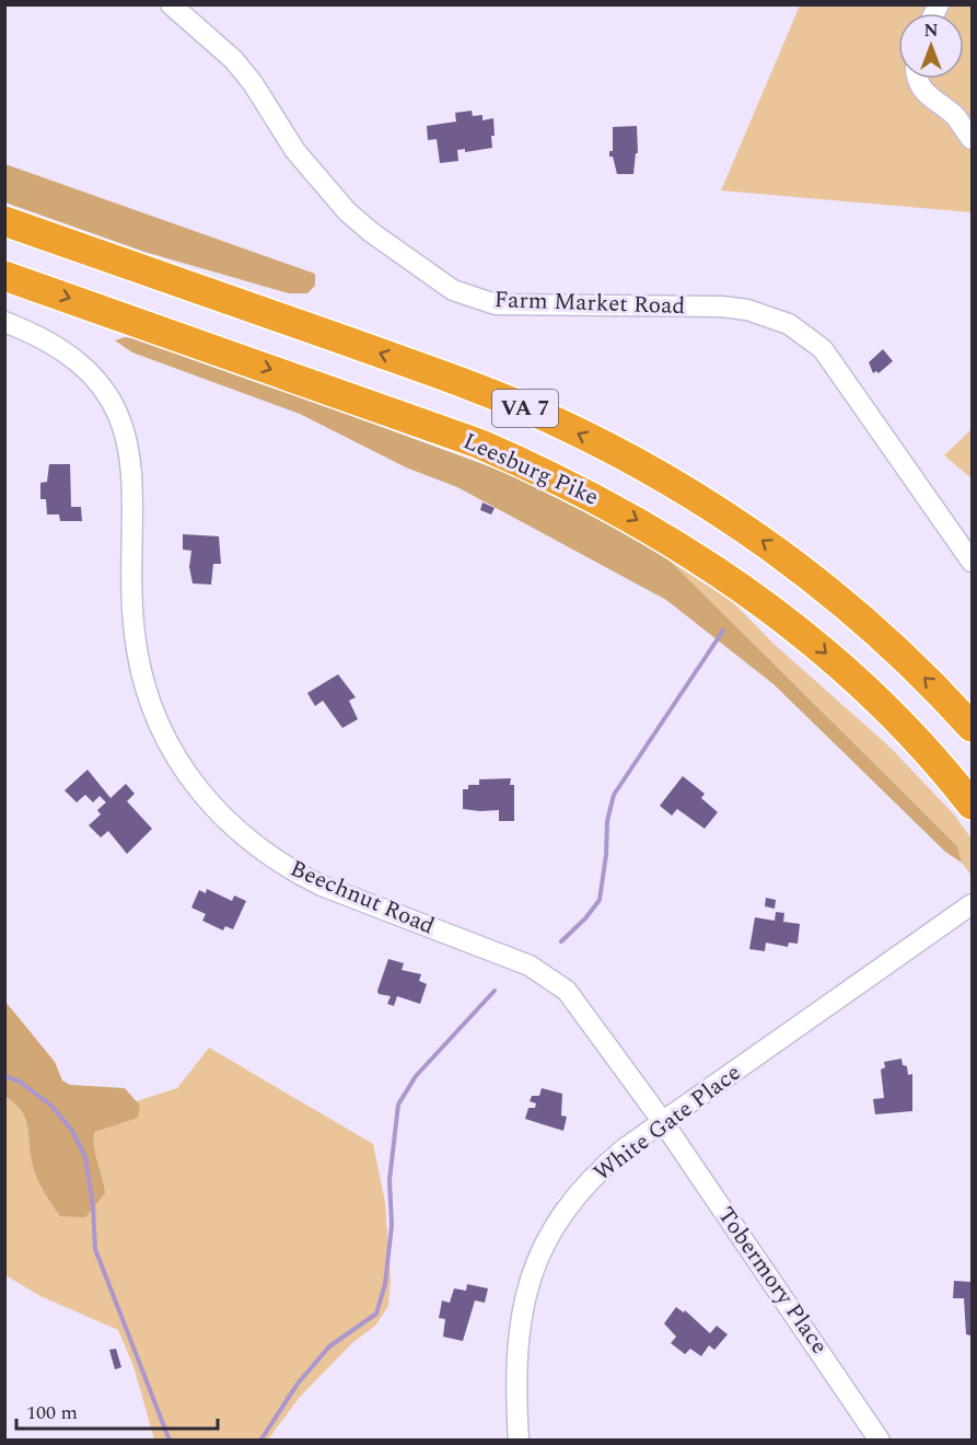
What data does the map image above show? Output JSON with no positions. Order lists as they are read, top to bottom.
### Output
{
  "streets": {
    "highway": ["VA 7", "Leesburg Pike"],
    "street": [
      "Farm Market Road",
      "Beechnut Road",
      "White Gate Place",
      "Tobermory Place"
    ]
  },
  "crossings": [
    ["Beechnut Road", "White Gate Place"],
    ["Beechnut Road", "Tobermory Place"],
    ["White Gate Place", "Tobermory Place"]
  ],
  "scale_bar": "100 m",
  "north": "top"
}
